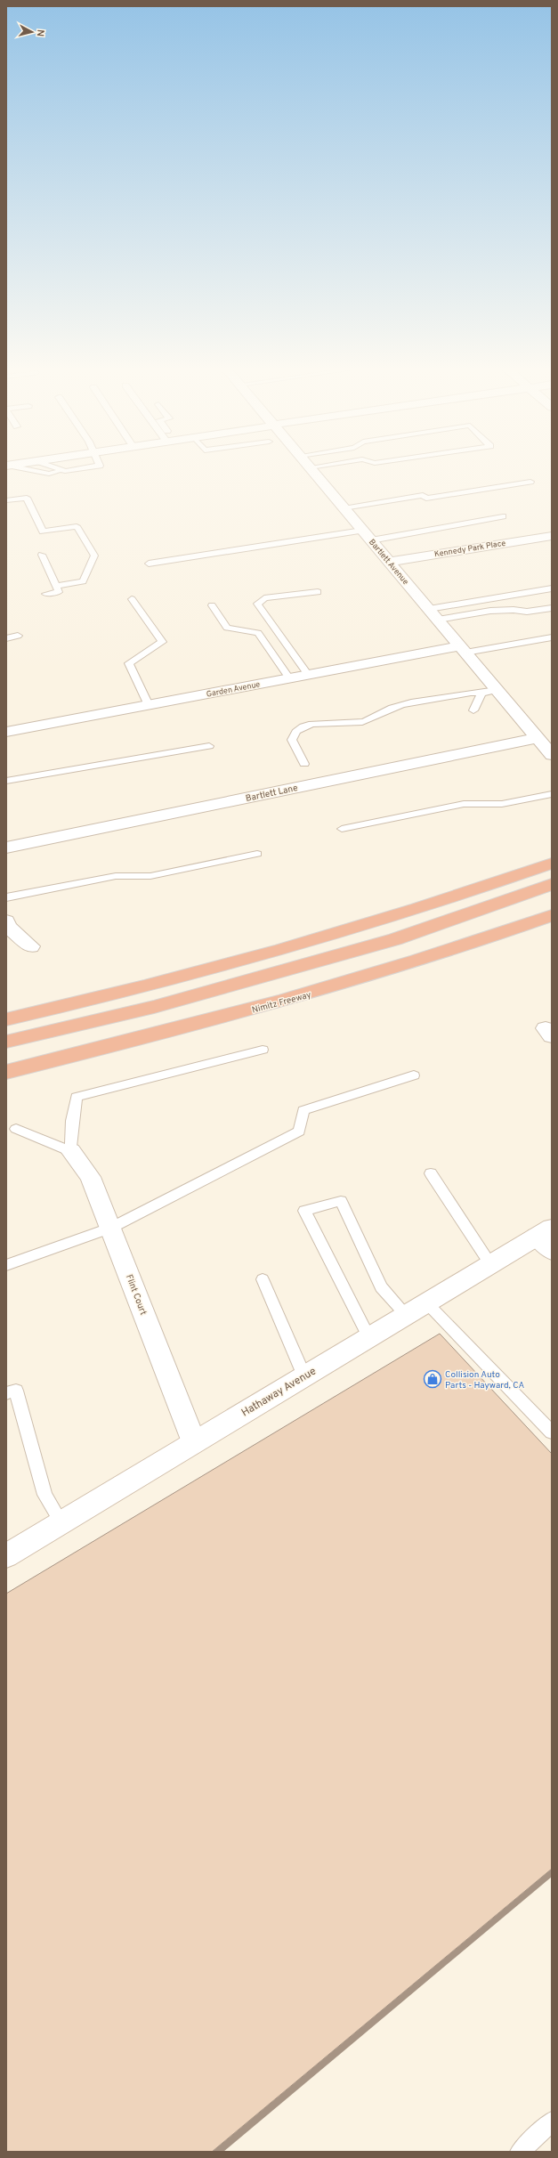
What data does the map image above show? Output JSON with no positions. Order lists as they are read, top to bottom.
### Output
{
  "streets": {
    "highway": ["Nimitz Freeway"],
    "street": [
      "Kennedy Park Place",
      "Bartlett Avenue",
      "Garden Avenue",
      "Bartlett Lane",
      "Flint Court",
      "Hathaway Avenue"
    ]
  },
  "crossings": [
    ["Kennedy Park Place", "Bartlett Avenue"],
    ["Bartlett Avenue", "Garden Avenue"],
    ["Bartlett Avenue", "Bartlett Lane"],
    ["Flint Court", "Hathaway Avenue"]
  ],
  "places": {
    "shop": ["Collision Auto Parts - Hayward, CA"]
  },
  "north": "right"
}
